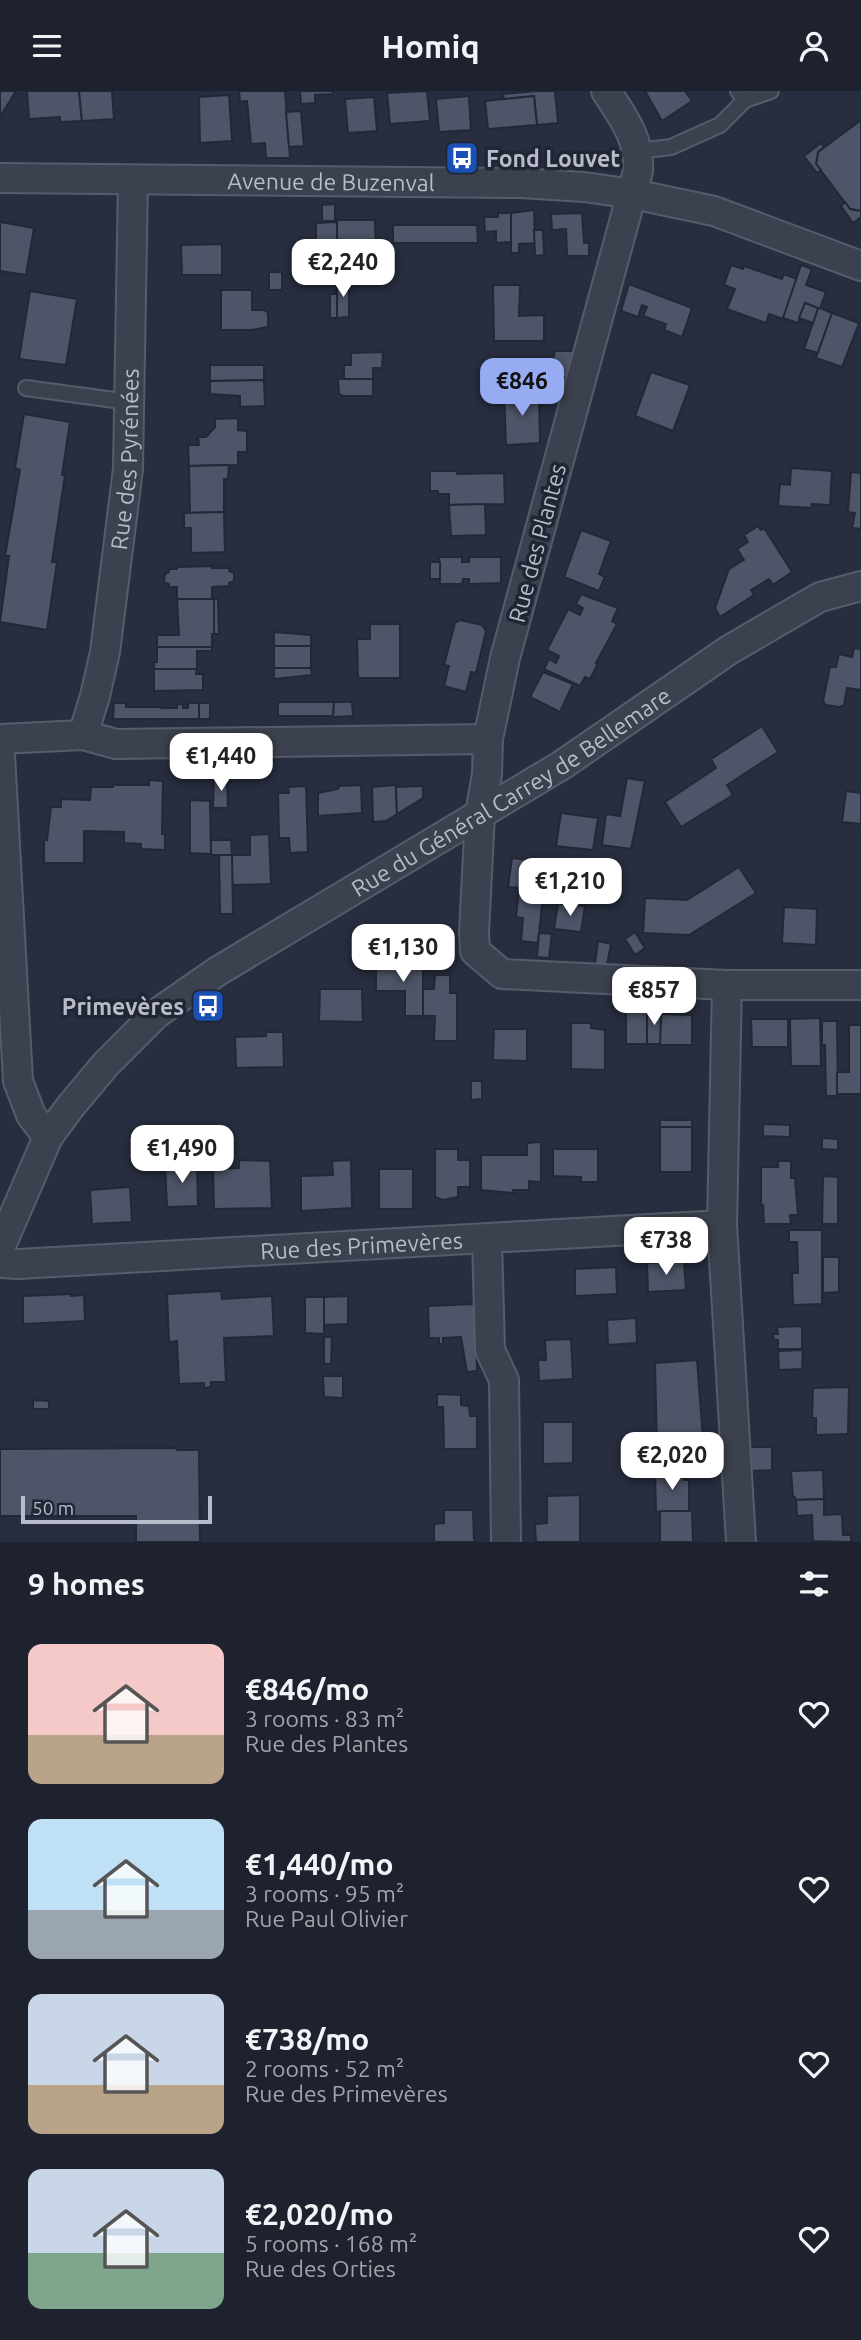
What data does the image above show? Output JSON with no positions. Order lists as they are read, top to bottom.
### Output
{
  "streets": {
    "street": [
      "Avenue de Buzenval",
      "Rue des Pyrénées",
      "Rue des Plantes",
      "Rue du Général Carrey de Bellemare",
      "Rue des Primevères"
    ]
  },
  "crossings": [
    ["Avenue de Buzenval", "Rue des Pyrénées"],
    ["Avenue de Buzenval", "Rue des Plantes"],
    ["Rue des Plantes", "Rue du Général Carrey de Bellemare"]
  ],
  "places": {
    "bus stop": ["Fond Louvet", "Primevères"]
  },
  "scale_bar": "50 m",
  "page": {
    "header": "Homiq",
    "price": [
      "€2,240",
      "€846",
      "€1,440",
      "€1,210",
      "€1,130",
      "€857",
      "€1,490",
      "€738",
      "€2,020"
    ],
    "scale": "50 m",
    "heading": "9 homes",
    "list": [
      {
        "name": "€846/mo",
        "note": "3 rooms · 83 m² · Rue des Plantes"
      },
      {
        "name": "€1,440/mo",
        "note": "3 rooms · 95 m² · Rue Paul Olivier"
      },
      {
        "name": "€738/mo",
        "note": "2 rooms · 52 m² · Rue des Primevères"
      },
      {
        "name": "€2,020/mo",
        "note": "5 rooms · 168 m² · Rue des Orties"
      }
    ]
  }
}
